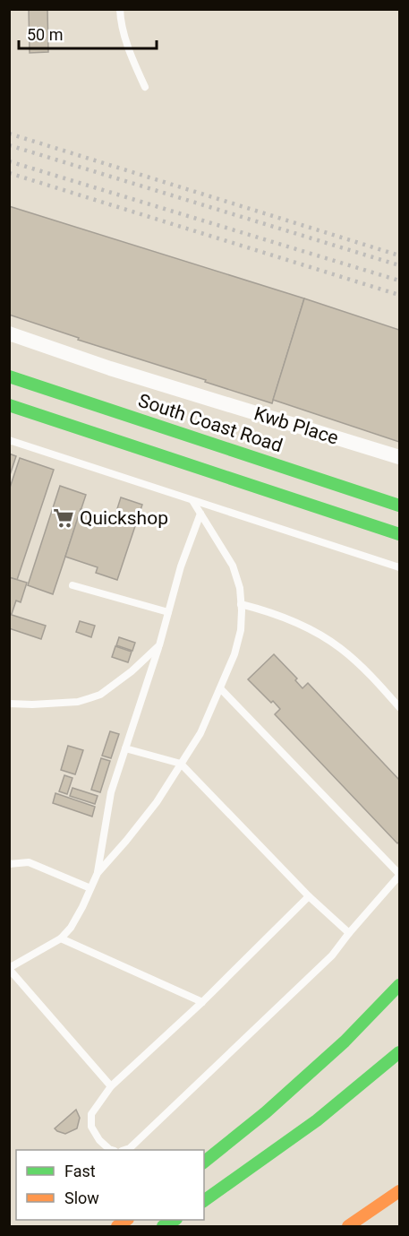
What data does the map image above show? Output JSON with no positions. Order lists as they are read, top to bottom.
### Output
{
  "streets": {
    "main road": ["South Coast Road"],
    "street": ["Kwb Place"]
  },
  "places": {
    "supermarket": ["Quickshop"]
  },
  "legend": ["Fast", "Slow"],
  "scale_bar": "50 m"
}
